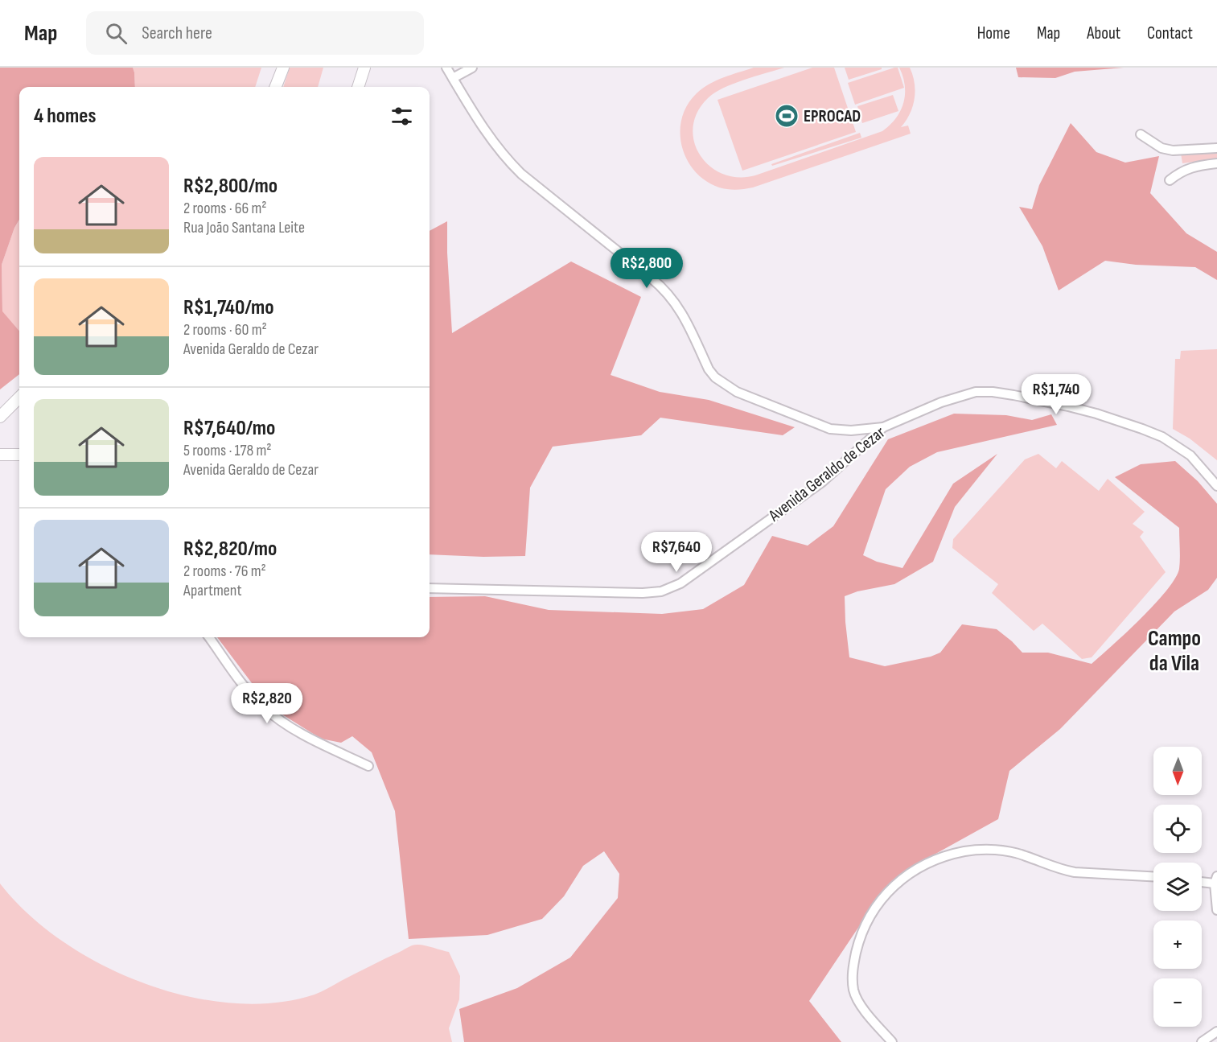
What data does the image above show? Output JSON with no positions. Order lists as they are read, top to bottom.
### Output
{
  "streets": {
    "street": ["Avenida Geraldo de Cezar"]
  },
  "districts": ["Campo da Vila"],
  "places": {
    "sports": ["EPROCAD"]
  },
  "north": "bottom",
  "page": {
    "header": "Map",
    "search": "Search here",
    "nav": [
      "Home",
      "Map",
      "About",
      "Contact"
    ],
    "heading": "4 homes",
    "list": [
      {
        "name": "R$2,800/mo",
        "note": "2 rooms · 66 m² · Rua João Santana Leite"
      },
      {
        "name": "R$1,740/mo",
        "note": "2 rooms · 60 m² · Avenida Geraldo de Cezar"
      },
      {
        "name": "R$7,640/mo",
        "note": "5 rooms · 178 m² · Avenida Geraldo de Cezar"
      },
      {
        "name": "R$2,820/mo",
        "note": "2 rooms · 76 m² · Apartment"
      }
    ],
    "price": [
      "R$2,800",
      "R$1,740",
      "R$7,640",
      "R$2,820"
    ],
    "map_buttons": ["+", "−"]
  }
}
